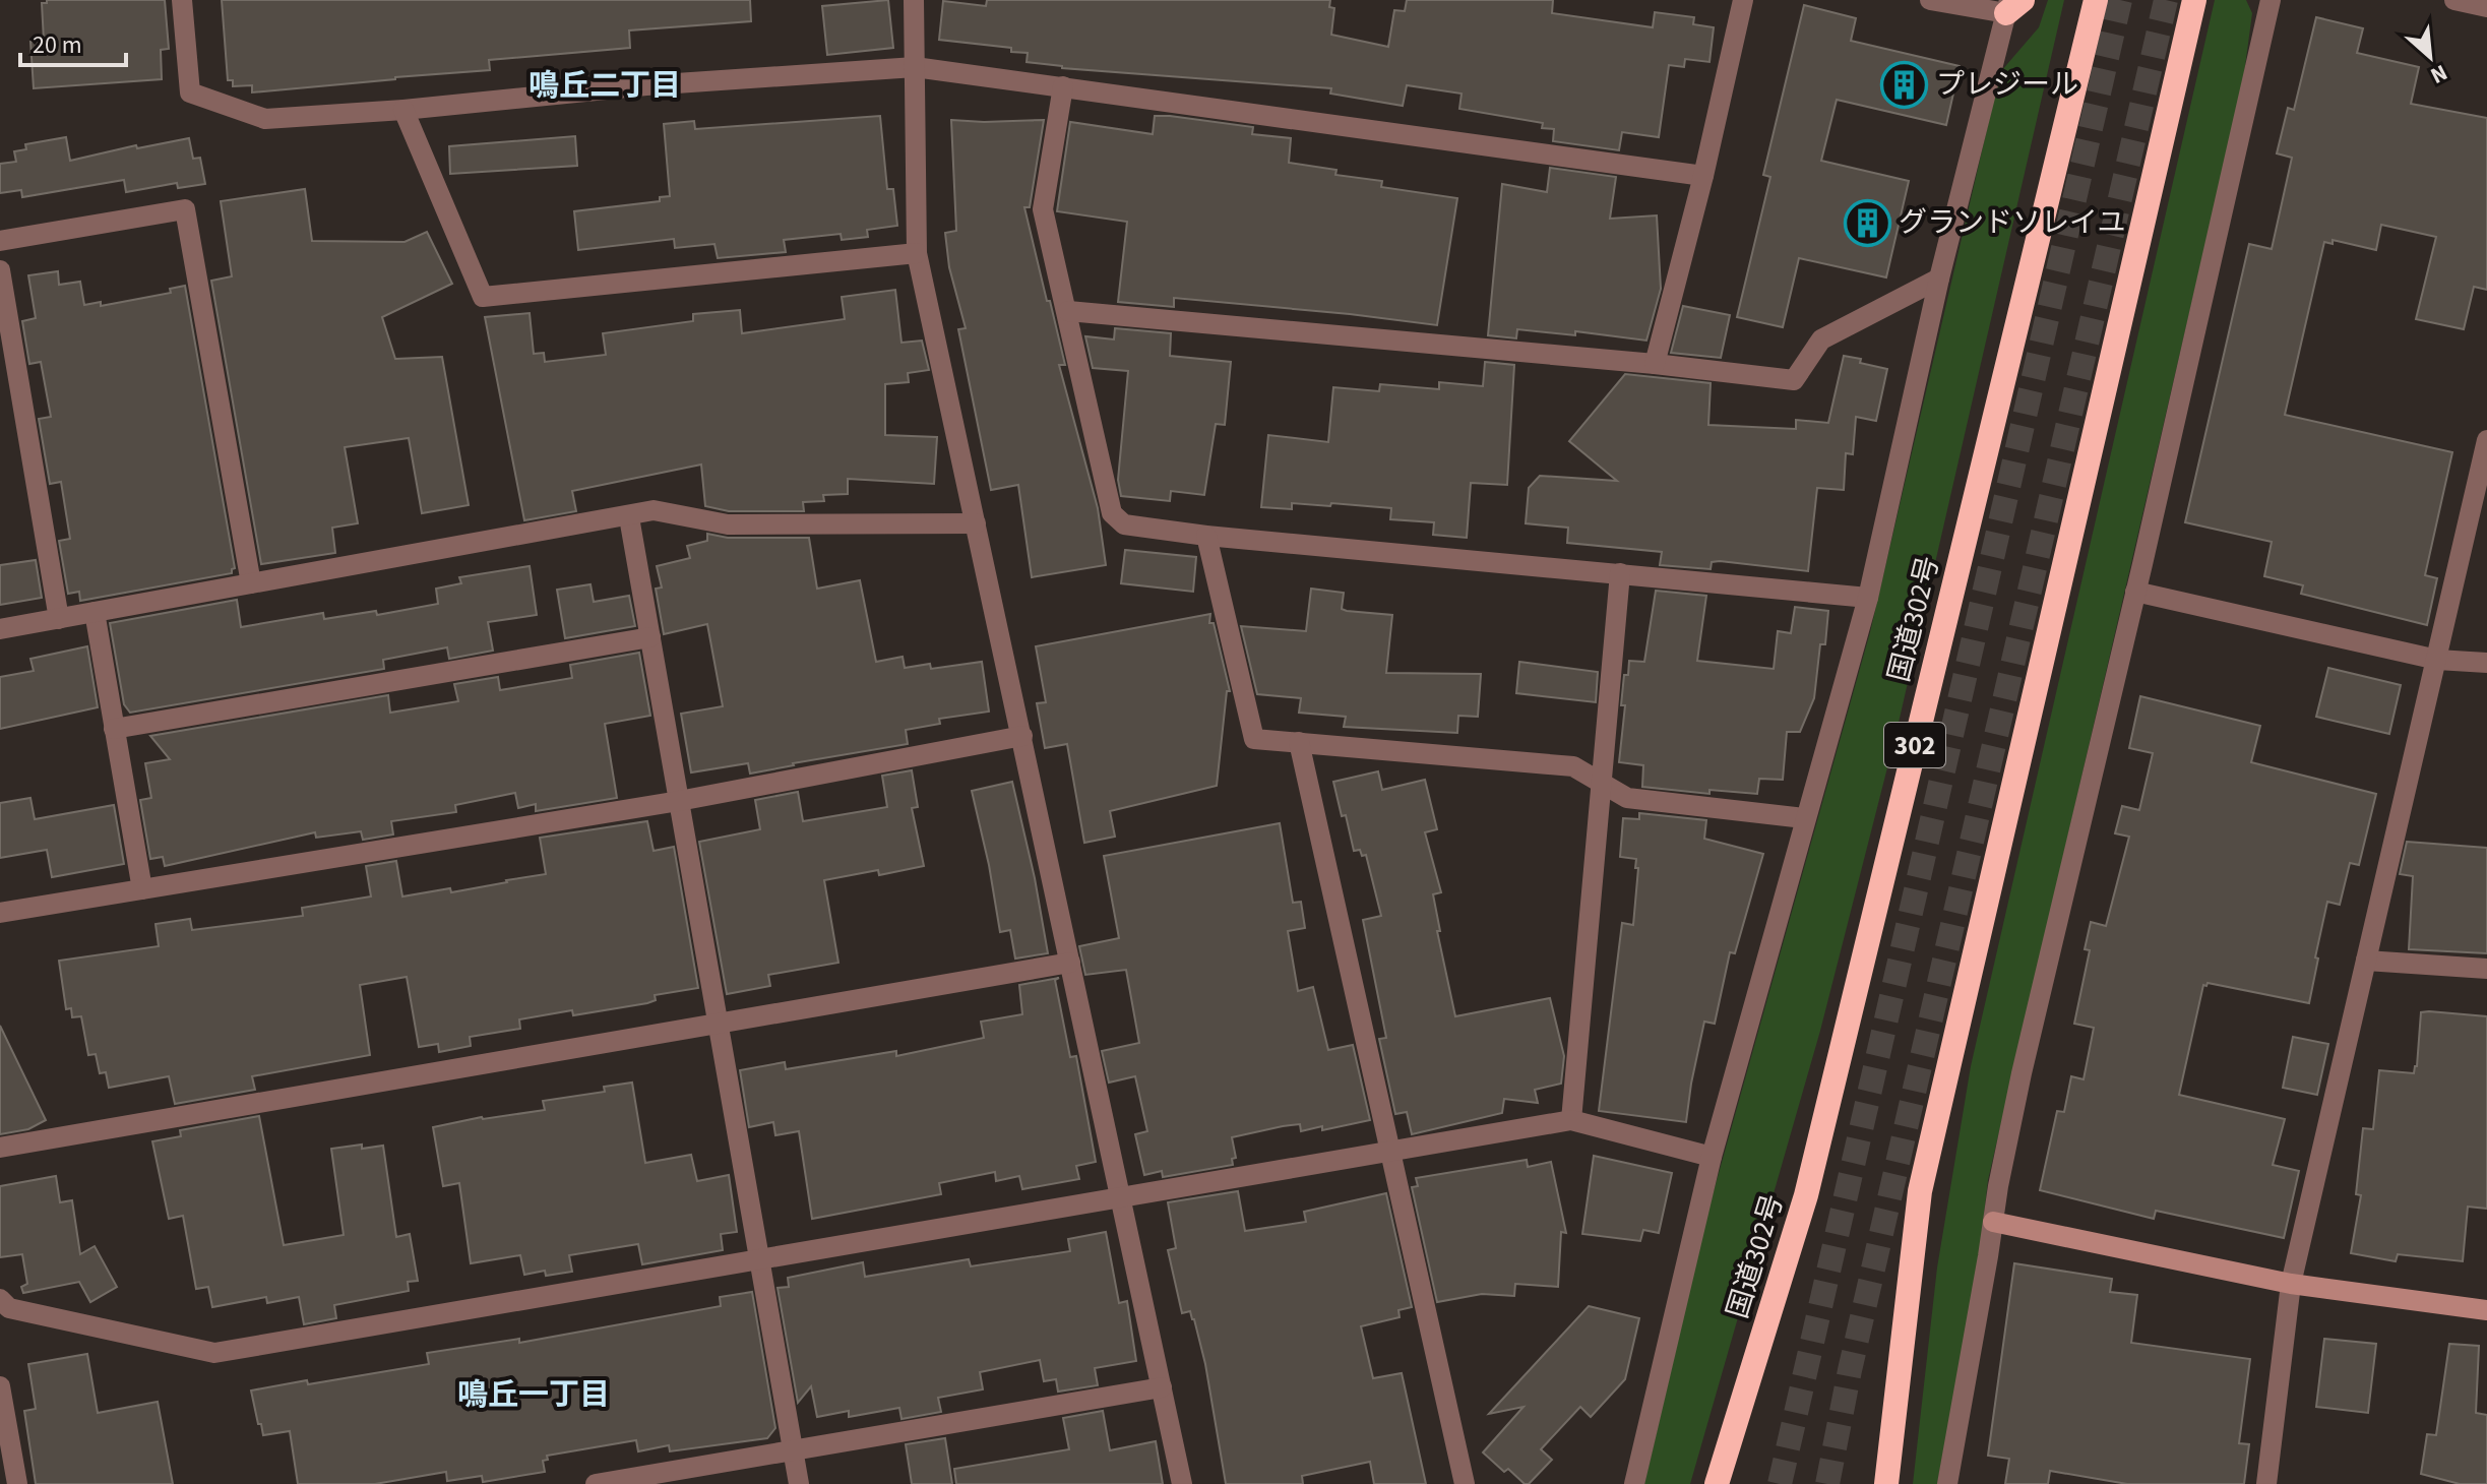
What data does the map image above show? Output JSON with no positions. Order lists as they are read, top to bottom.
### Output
{
  "streets": {
    "highway": ["国道302号", "302"]
  },
  "districts": ["鳴丘二丁目", "鳴丘一丁目"],
  "places": {
    "building": ["プレジール", "グランドソレイユ"]
  },
  "scale_bar": "20 m",
  "north": "bottom right"
}
